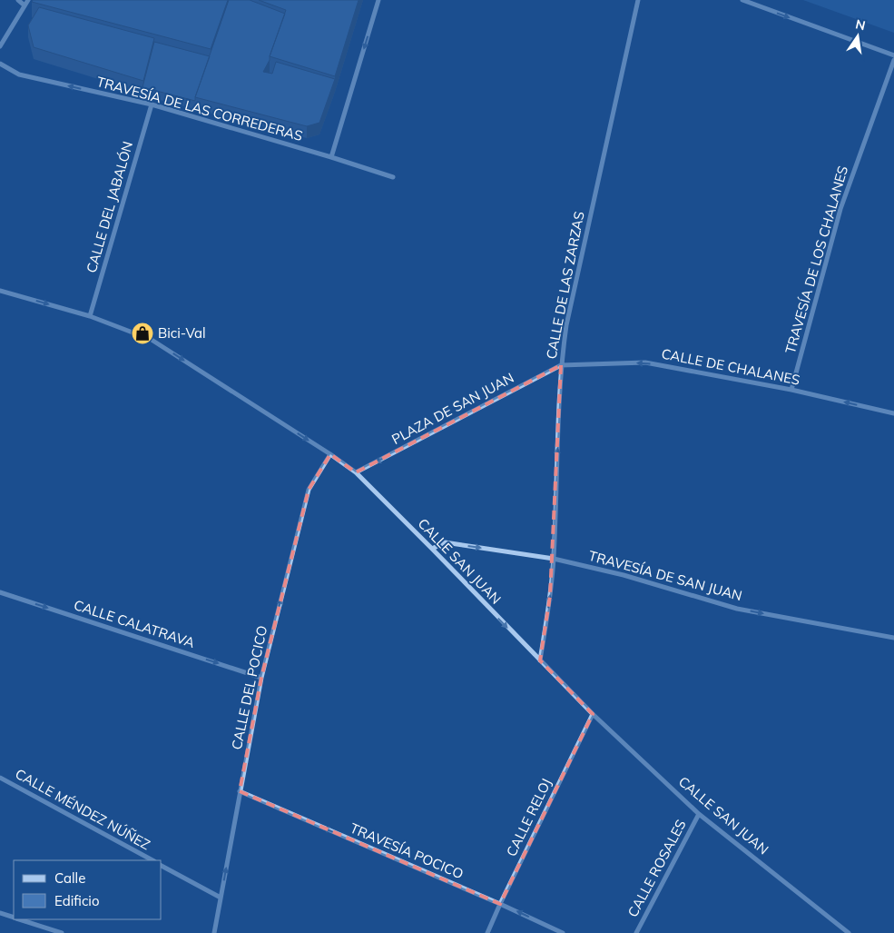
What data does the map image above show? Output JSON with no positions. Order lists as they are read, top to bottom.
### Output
{
  "streets": {
    "street": [
      "TRAVESÍA DE LAS CORREDERAS",
      "CALLE DEL JABALÓN",
      "TRAVESÍA DE LOS CHALANES",
      "CALLE DE LAS ZARZAS",
      "CALLE DE CHALANES",
      "PLAZA DE SAN JUAN",
      "CALLE SAN JUAN",
      "TRAVESÍA DE SAN JUAN",
      "CALLE CALATRAVA",
      "CALLE DEL POCICO",
      "CALLE MÉNDEZ NÚÑEZ",
      "CALLE RELOJ",
      "TRAVESÍA POCICO",
      "CALLE ROSALES"
    ]
  },
  "crossings": [
    ["TRAVESÍA DE LAS CORREDERAS", "CALLE DEL JABALÓN"],
    ["CALLE DEL JABALÓN", "CALLE SAN JUAN"],
    ["TRAVESÍA DE LOS CHALANES", "CALLE DE CHALANES"],
    ["CALLE DE LAS ZARZAS", "CALLE DE CHALANES"],
    ["CALLE DE LAS ZARZAS", "PLAZA DE SAN JUAN"],
    ["CALLE DE LAS ZARZAS", "CALLE SAN JUAN"],
    ["CALLE DE LAS ZARZAS", "TRAVESÍA DE SAN JUAN"],
    ["CALLE DE CHALANES", "PLAZA DE SAN JUAN"],
    ["PLAZA DE SAN JUAN", "CALLE SAN JUAN"],
    ["CALLE SAN JUAN", "TRAVESÍA DE SAN JUAN"],
    ["CALLE SAN JUAN", "CALLE DEL POCICO"],
    ["CALLE SAN JUAN", "CALLE RELOJ"],
    ["CALLE SAN JUAN", "CALLE ROSALES"],
    ["CALLE CALATRAVA", "CALLE DEL POCICO"],
    ["CALLE DEL POCICO", "CALLE MÉNDEZ NÚÑEZ"],
    ["CALLE DEL POCICO", "TRAVESÍA POCICO"],
    ["CALLE RELOJ", "TRAVESÍA POCICO"]
  ],
  "one_way": [
    "TRAVESÍA DE LAS CORREDERAS",
    "CALLE DE LAS ZARZAS",
    "CALLE DE CHALANES",
    "PLAZA DE SAN JUAN",
    "CALLE SAN JUAN",
    "TRAVESÍA DE SAN JUAN",
    "CALLE CALATRAVA",
    "CALLE DEL POCICO",
    "TRAVESÍA POCICO"
  ],
  "places": {
    "shop": ["Bici-Val"]
  },
  "legend": ["Calle", "Edificio"],
  "north": "top"
}
